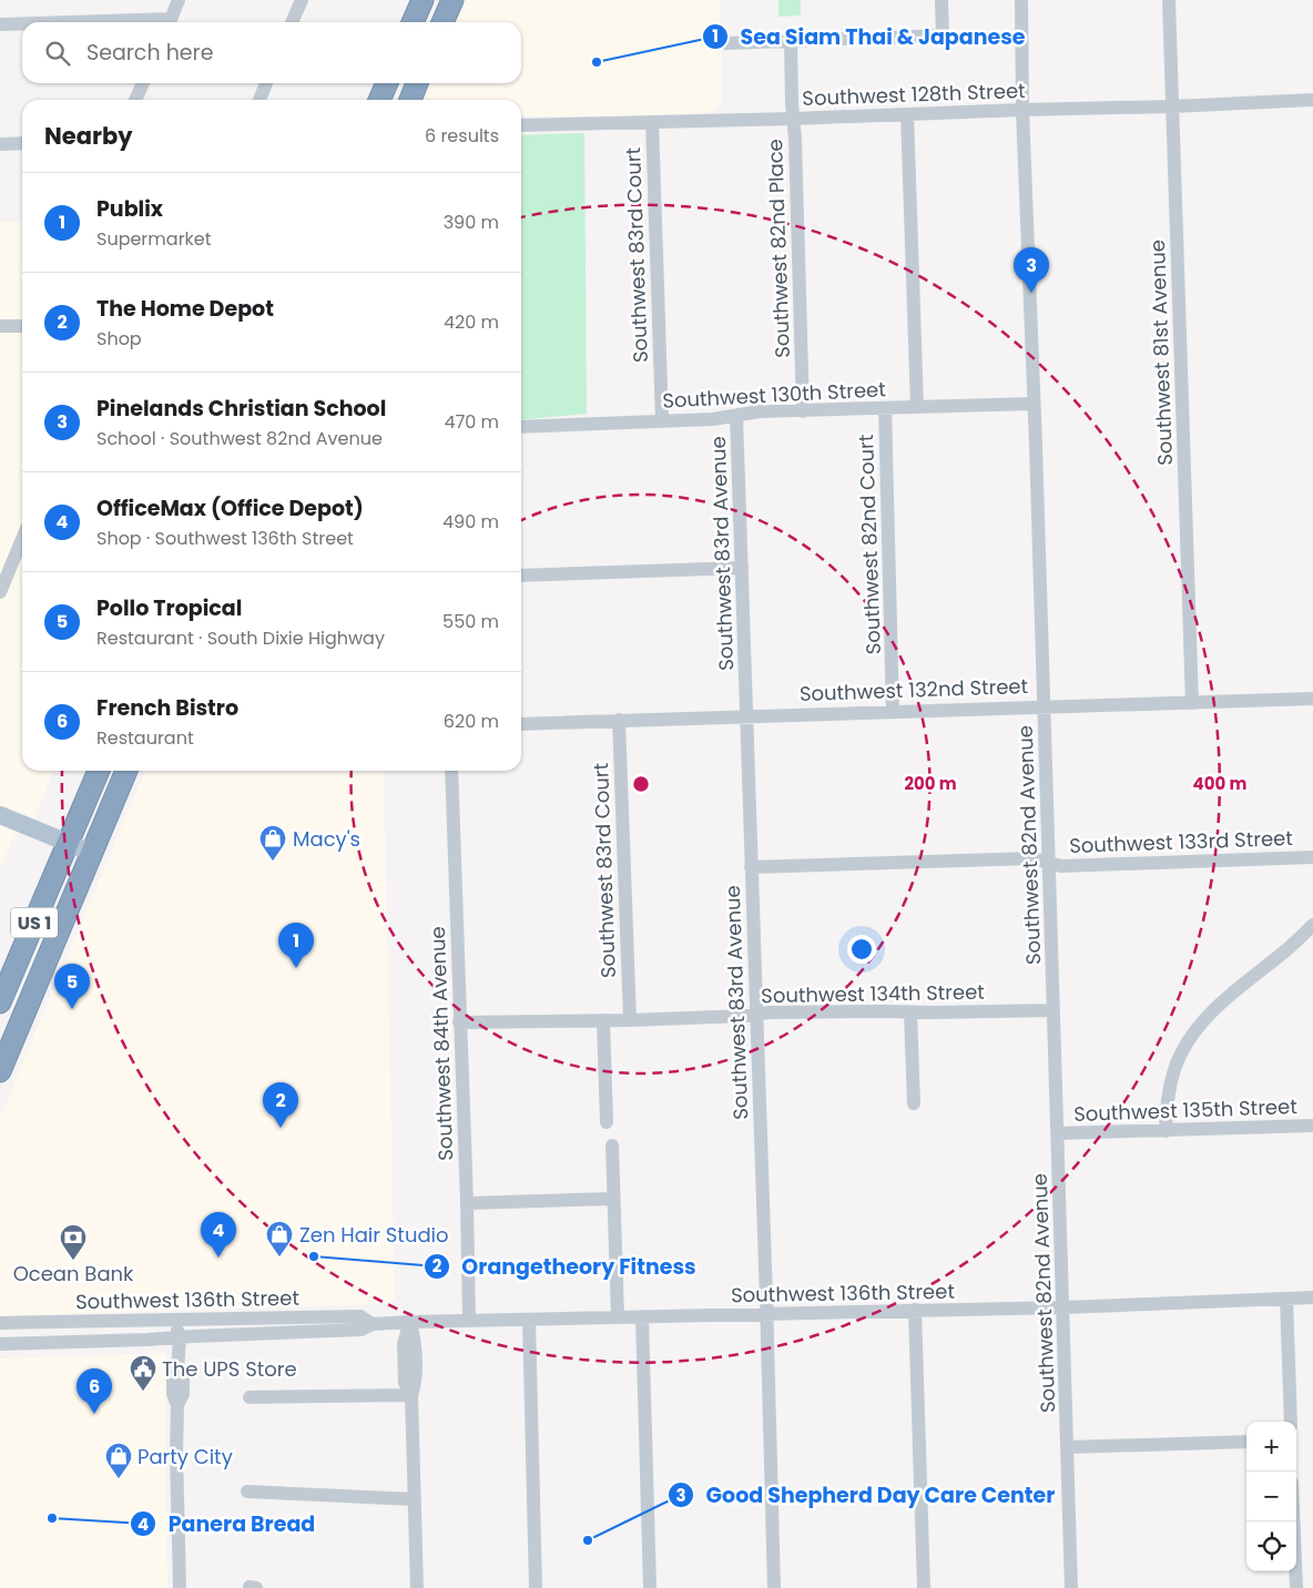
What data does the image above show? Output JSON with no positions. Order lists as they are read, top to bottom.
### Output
{
  "streets": {
    "highway": ["US 1"],
    "street": [
      "Southwest 128th Street",
      "Southwest 82nd Place",
      "Southwest 83rd Court",
      "Southwest 81st Avenue",
      "Southwest 130th Street",
      "Southwest 82nd Court",
      "Southwest 83rd Avenue",
      "Southwest 132nd Street",
      "Southwest 133rd Street",
      "Southwest 82nd Avenue",
      "Southwest 134th Street",
      "Southwest 84th Avenue",
      "Southwest 135th Street",
      "Southwest 136th Street"
    ]
  },
  "crossings": [
    ["Southwest 128th Street", "Southwest 82nd Place"],
    ["Southwest 128th Street", "Southwest 83rd Court"],
    ["Southwest 128th Street", "Southwest 81st Avenue"],
    ["Southwest 128th Street", "Southwest 82nd Avenue"],
    ["Southwest 82nd Place", "Southwest 130th Street"],
    ["Southwest 83rd Court", "Southwest 130th Street"],
    ["Southwest 83rd Court", "Southwest 132nd Street"],
    ["Southwest 83rd Court", "Southwest 134th Street"],
    ["Southwest 81st Avenue", "Southwest 132nd Street"],
    ["Southwest 130th Street", "Southwest 82nd Court"],
    ["Southwest 130th Street", "Southwest 83rd Avenue"],
    ["Southwest 130th Street", "Southwest 82nd Avenue"],
    ["Southwest 82nd Court", "Southwest 132nd Street"],
    ["Southwest 83rd Avenue", "Southwest 132nd Street"],
    ["Southwest 83rd Avenue", "Southwest 133rd Street"],
    ["Southwest 83rd Avenue", "Southwest 134th Street"],
    ["Southwest 83rd Avenue", "Southwest 136th Street"],
    ["Southwest 132nd Street", "Southwest 82nd Avenue"],
    ["Southwest 133rd Street", "Southwest 82nd Avenue"],
    ["Southwest 82nd Avenue", "Southwest 134th Street"],
    ["Southwest 82nd Avenue", "Southwest 135th Street"],
    ["Southwest 82nd Avenue", "Southwest 136th Street"],
    ["Southwest 134th Street", "Southwest 84th Avenue"],
    ["Southwest 84th Avenue", "Southwest 136th Street"]
  ],
  "places": {
    "other": [
      "Sea Siam Thai & Japanese",
      "Orangetheory Fitness",
      "Panera Bread",
      "Good Shepherd Day Care Center"
    ],
    "shop": ["Macy's", "Zen Hair Studio", "Party City"],
    "bank": ["Ocean Bank"],
    "public building": ["The UPS Store"]
  },
  "page": {
    "search": "Search here",
    "heading": ["Nearby", "6 results"],
    "list": [
      {
        "mark": "1",
        "name": "Publix",
        "note": "Supermarket",
        "value": "390 m"
      },
      {
        "mark": "2",
        "name": "The Home Depot",
        "note": "Shop",
        "value": "420 m"
      },
      {
        "mark": "3",
        "name": "Pinelands Christian School",
        "note": "School · Southwest 82nd Avenue",
        "value": "470 m"
      },
      {
        "mark": "4",
        "name": "OfficeMax (Office Depot)",
        "note": "Shop · Southwest 136th Street",
        "value": "490 m"
      },
      {
        "mark": "5",
        "name": "Pollo Tropical",
        "note": "Restaurant · South Dixie Highway",
        "value": "550 m"
      },
      {
        "mark": "6",
        "name": "French Bistro",
        "note": "Restaurant",
        "value": "620 m"
      }
    ],
    "pins": [
      "3",
      "1",
      "5",
      "2",
      "4",
      "6"
    ],
    "map_buttons": ["+", "−"]
  },
  "rings": ["200 m", "400 m"]
}
